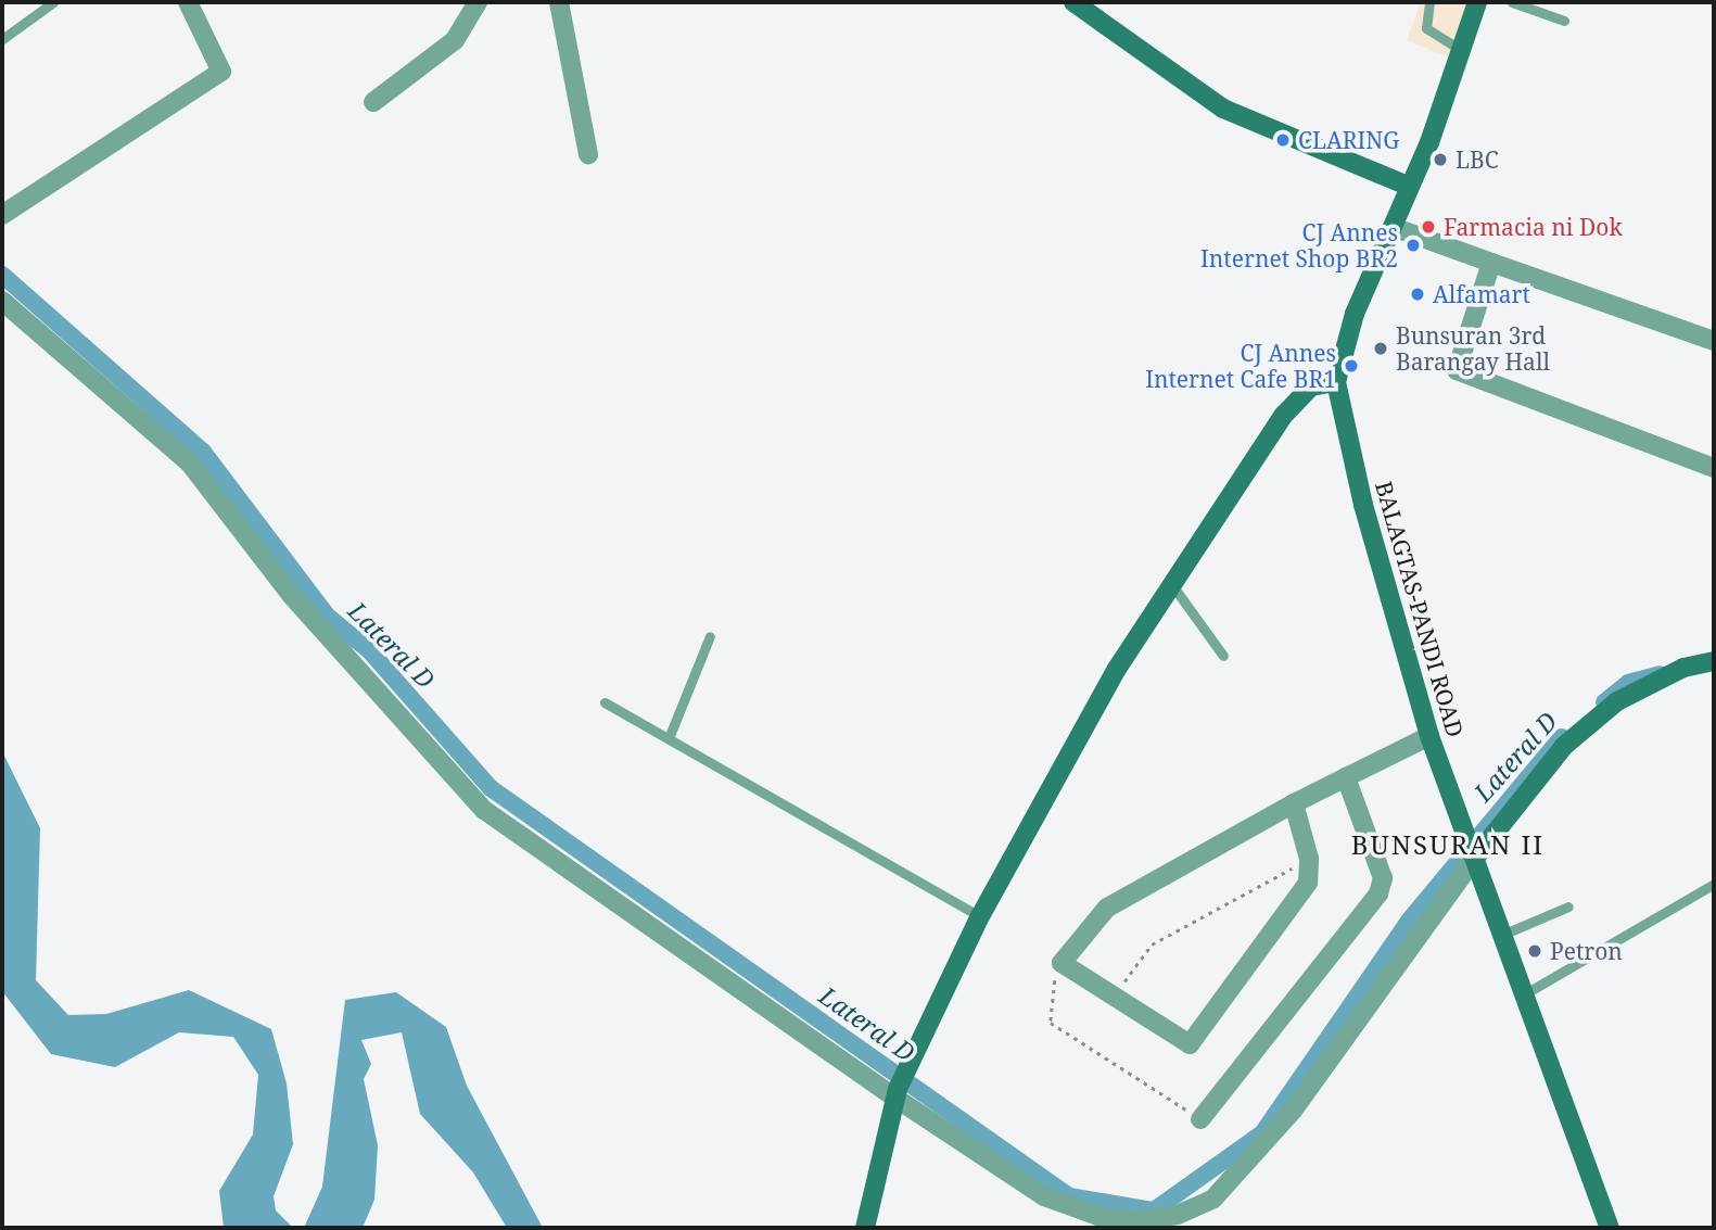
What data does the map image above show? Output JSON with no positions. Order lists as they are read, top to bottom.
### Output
{
  "streets": {
    "street": ["BALAGTAS-PANDI ROAD"]
  },
  "districts": ["BUNSURAN II"],
  "water": ["Lateral D"],
  "places": [
    "CLARING",
    "LBC",
    "Farmacia ni Dok",
    "CJ Annes Internet Shop BR2",
    "Alfamart",
    "Bunsuran 3rd Barangay Hall",
    "CJ Annes Internet Cafe BR1",
    "Petron"
  ]
}
